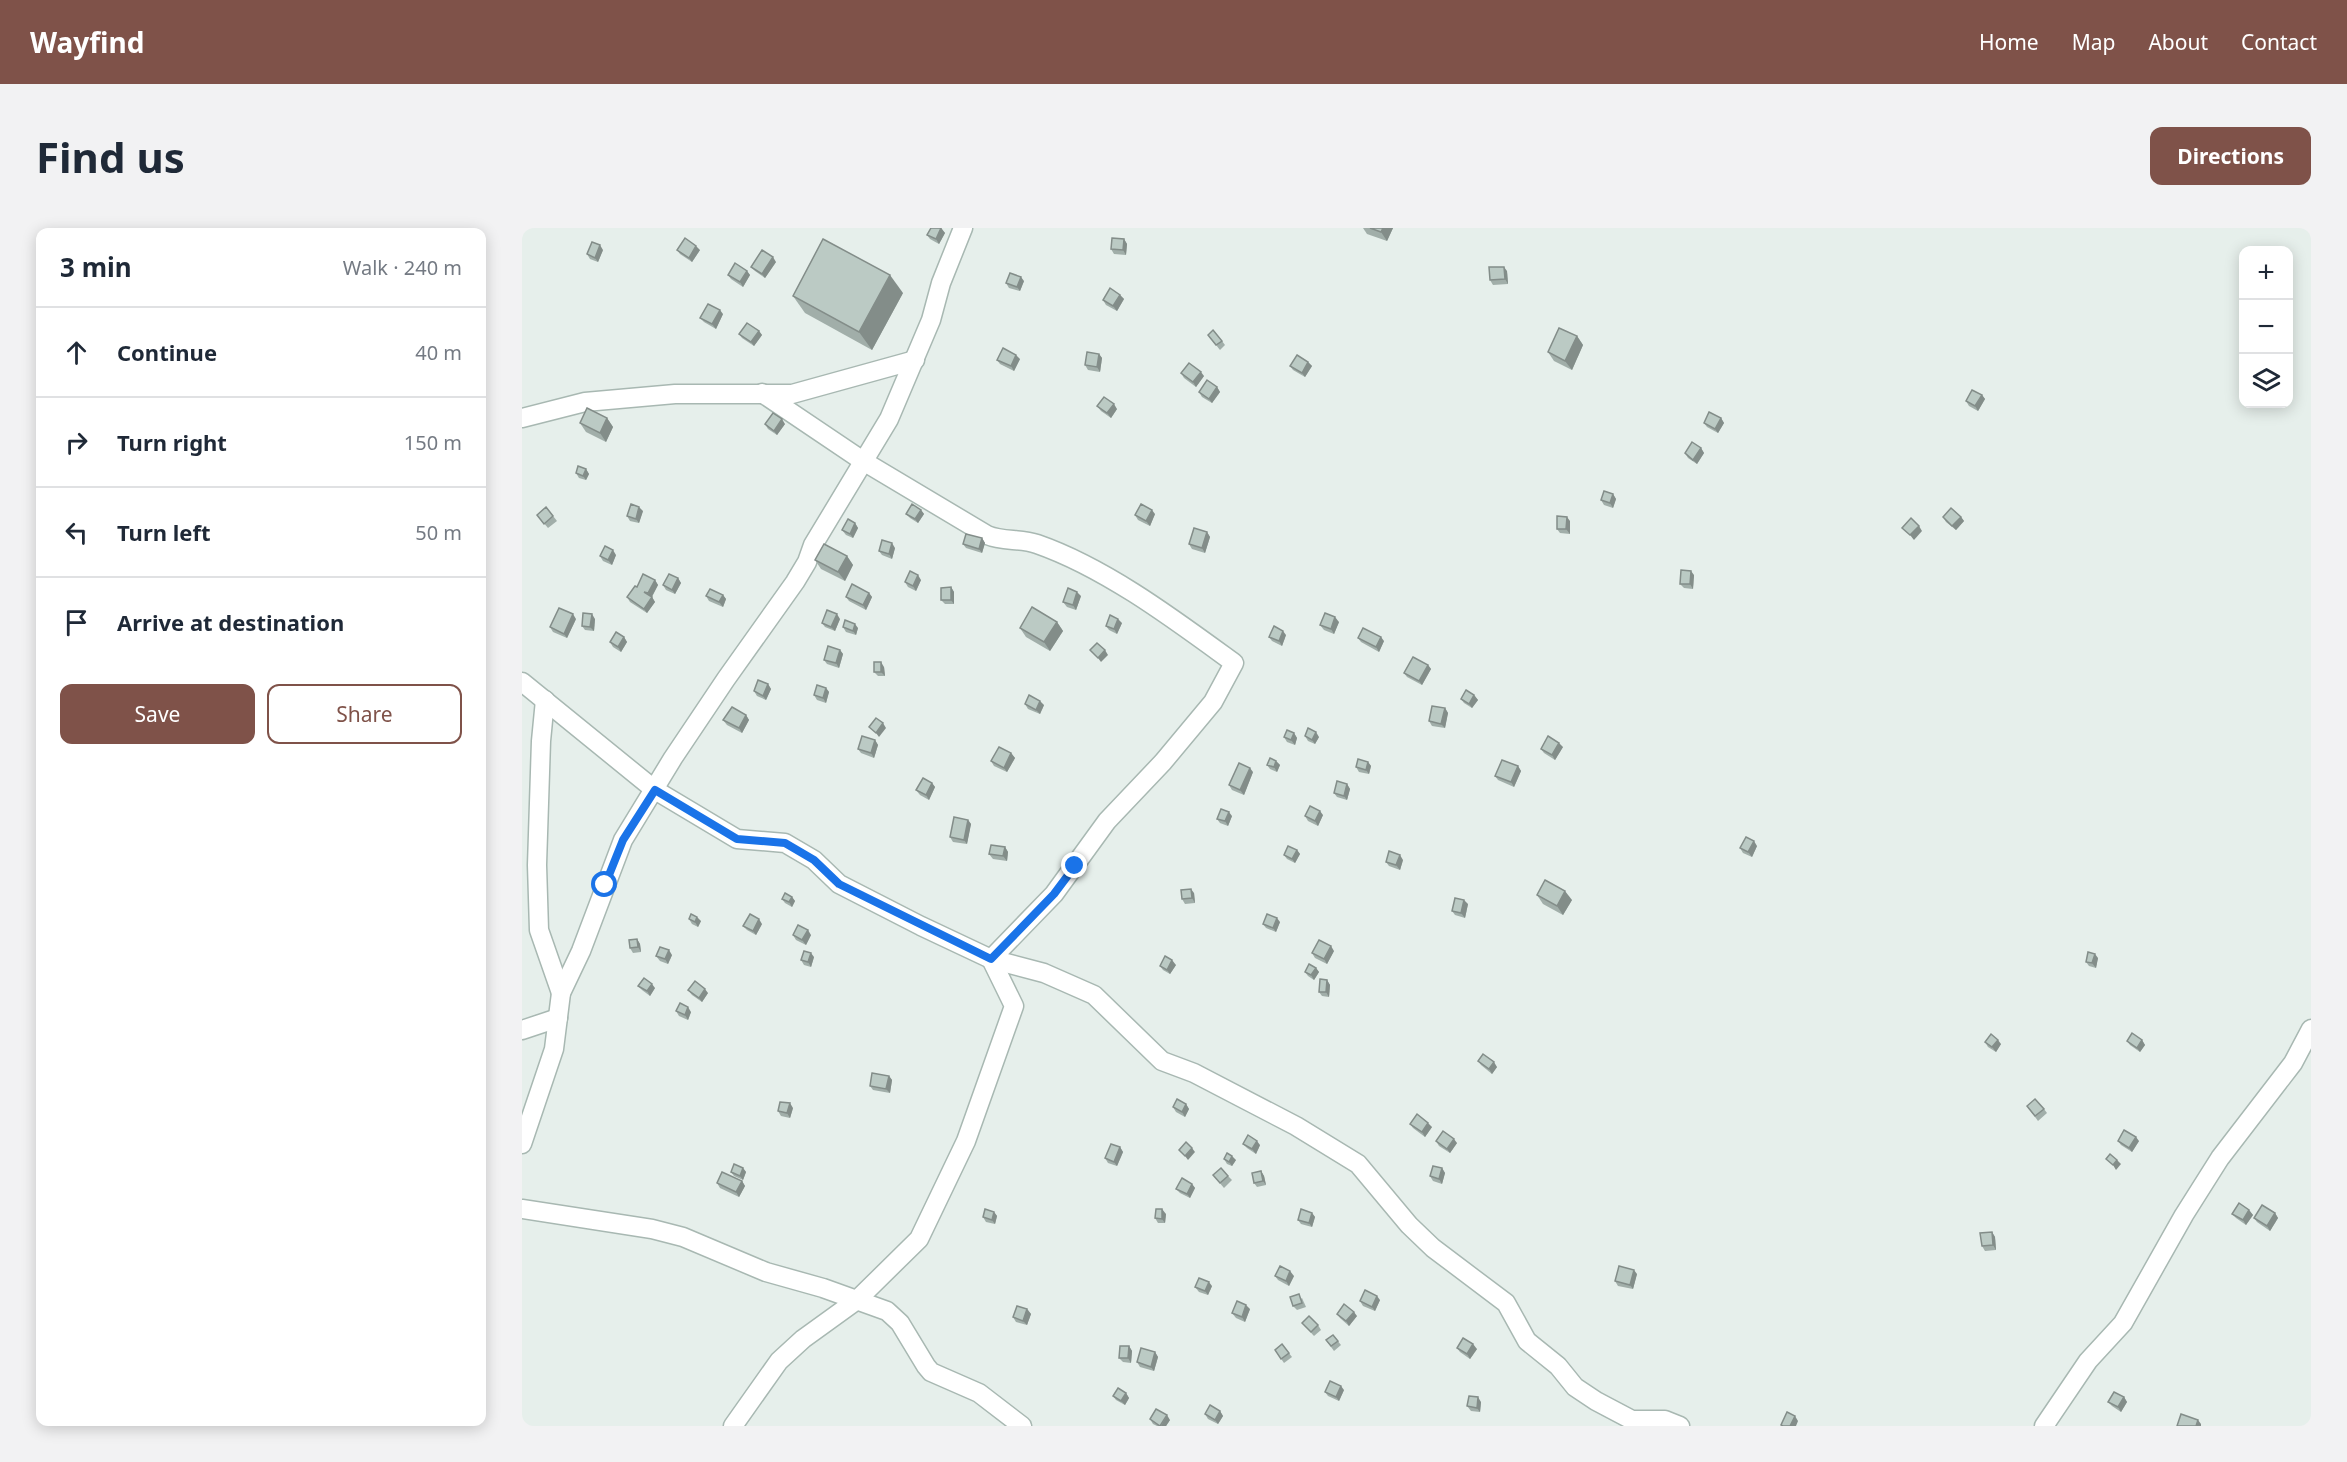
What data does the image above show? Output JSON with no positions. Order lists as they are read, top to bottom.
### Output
{
  "page": {
    "header": "Wayfind",
    "nav": [
      "Home",
      "Map",
      "About",
      "Contact"
    ],
    "buttons": [
      "Directions",
      ["Save", "Share"]
    ],
    "title": "Find us",
    "heading": ["3 min", "Walk · 240 m"],
    "map_buttons": ["+", "−"],
    "list": [
      ["Continue", "40 m"],
      ["Turn right", "150 m"],
      ["Turn left", "50 m"],
      "Arrive at destination"
    ]
  }
}
